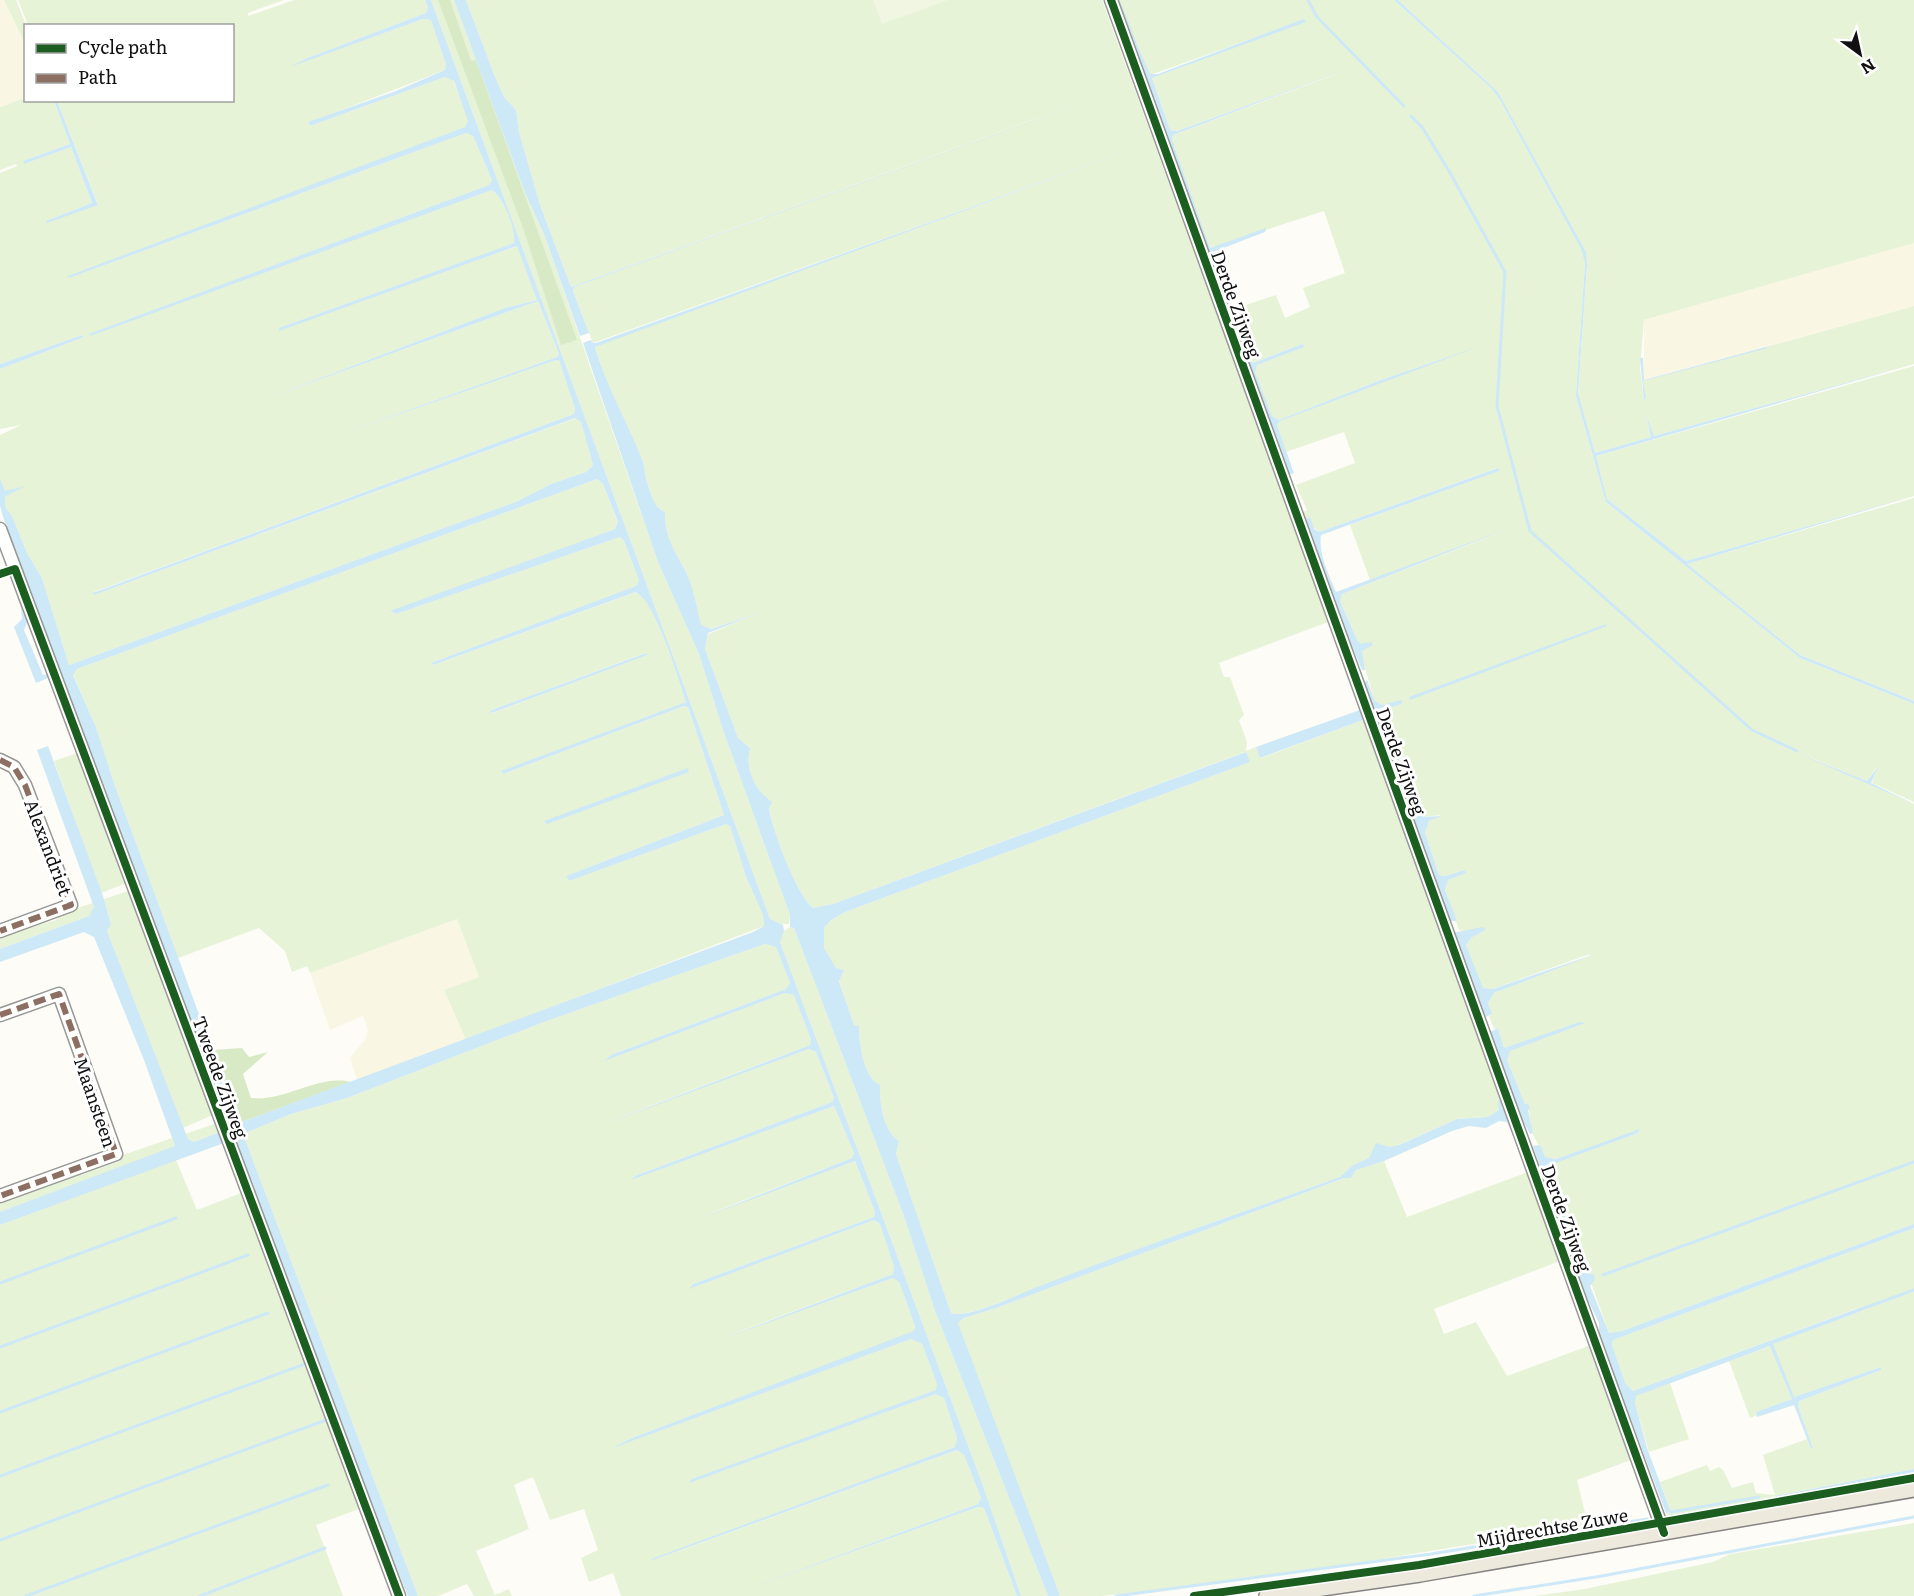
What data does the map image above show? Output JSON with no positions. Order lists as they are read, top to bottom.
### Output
{
  "streets": {
    "main road": ["Mijdrechtse Zuwe"],
    "street": [
      "Derde Zijweg",
      "Alexandriet",
      "Tweede Zijweg",
      "Maansteen"
    ]
  },
  "crossings": [
    ["Derde Zijweg", "Mijdrechtse Zuwe"]
  ],
  "legend": ["Cycle path", "Path"],
  "north": "bottom right"
}
